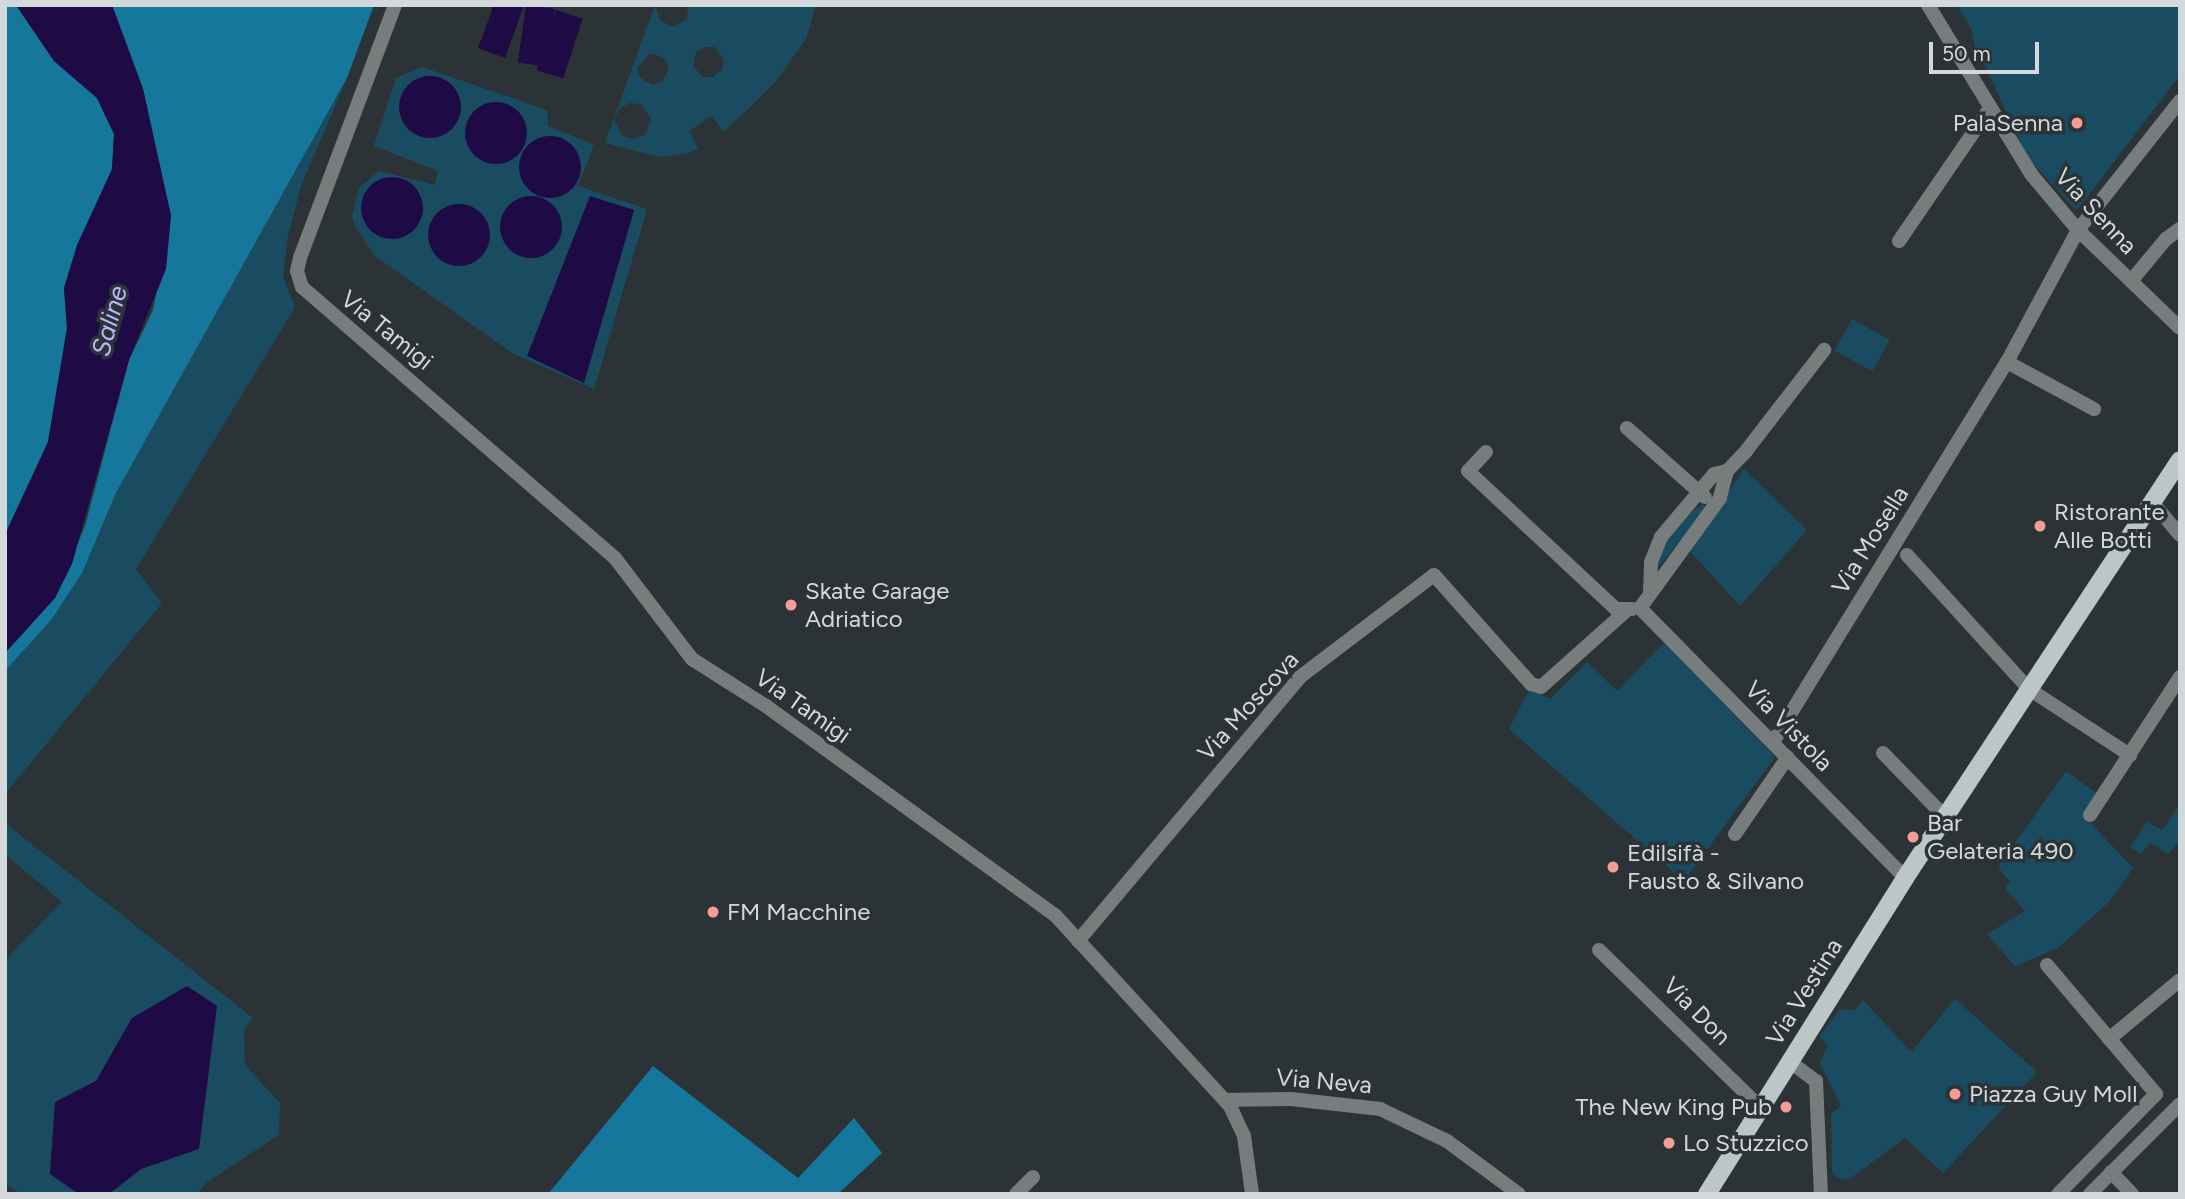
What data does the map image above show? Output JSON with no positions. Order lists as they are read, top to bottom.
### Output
{
  "streets": {
    "main road": ["Via Vestina"],
    "street": [
      "Via Senna",
      "Via Tamigi",
      "Via Mosella",
      "Via Moscova",
      "Via Vistola",
      "Via Don",
      "Via Neva"
    ]
  },
  "crossings": [
    ["Via Senna", "Via Mosella"],
    ["Via Tamigi", "Via Moscova"],
    ["Via Tamigi", "Via Neva"],
    ["Via Mosella", "Via Vistola"],
    ["Via Moscova", "Via Vistola"],
    ["Via Vistola", "Via Vestina"],
    ["Via Vestina", "Via Don"]
  ],
  "water": ["Saline"],
  "places": [
    "PalaSenna",
    "Ristorante Alle Botti",
    "Skate Garage Adriatico",
    "Bar Gelateria 490",
    "Edilsifà - Fausto & Silvano",
    "FM Macchine",
    "Piazza Guy Moll",
    "The New King Pub",
    "Lo Stuzzico"
  ],
  "scale_bar": "50 m"
}
